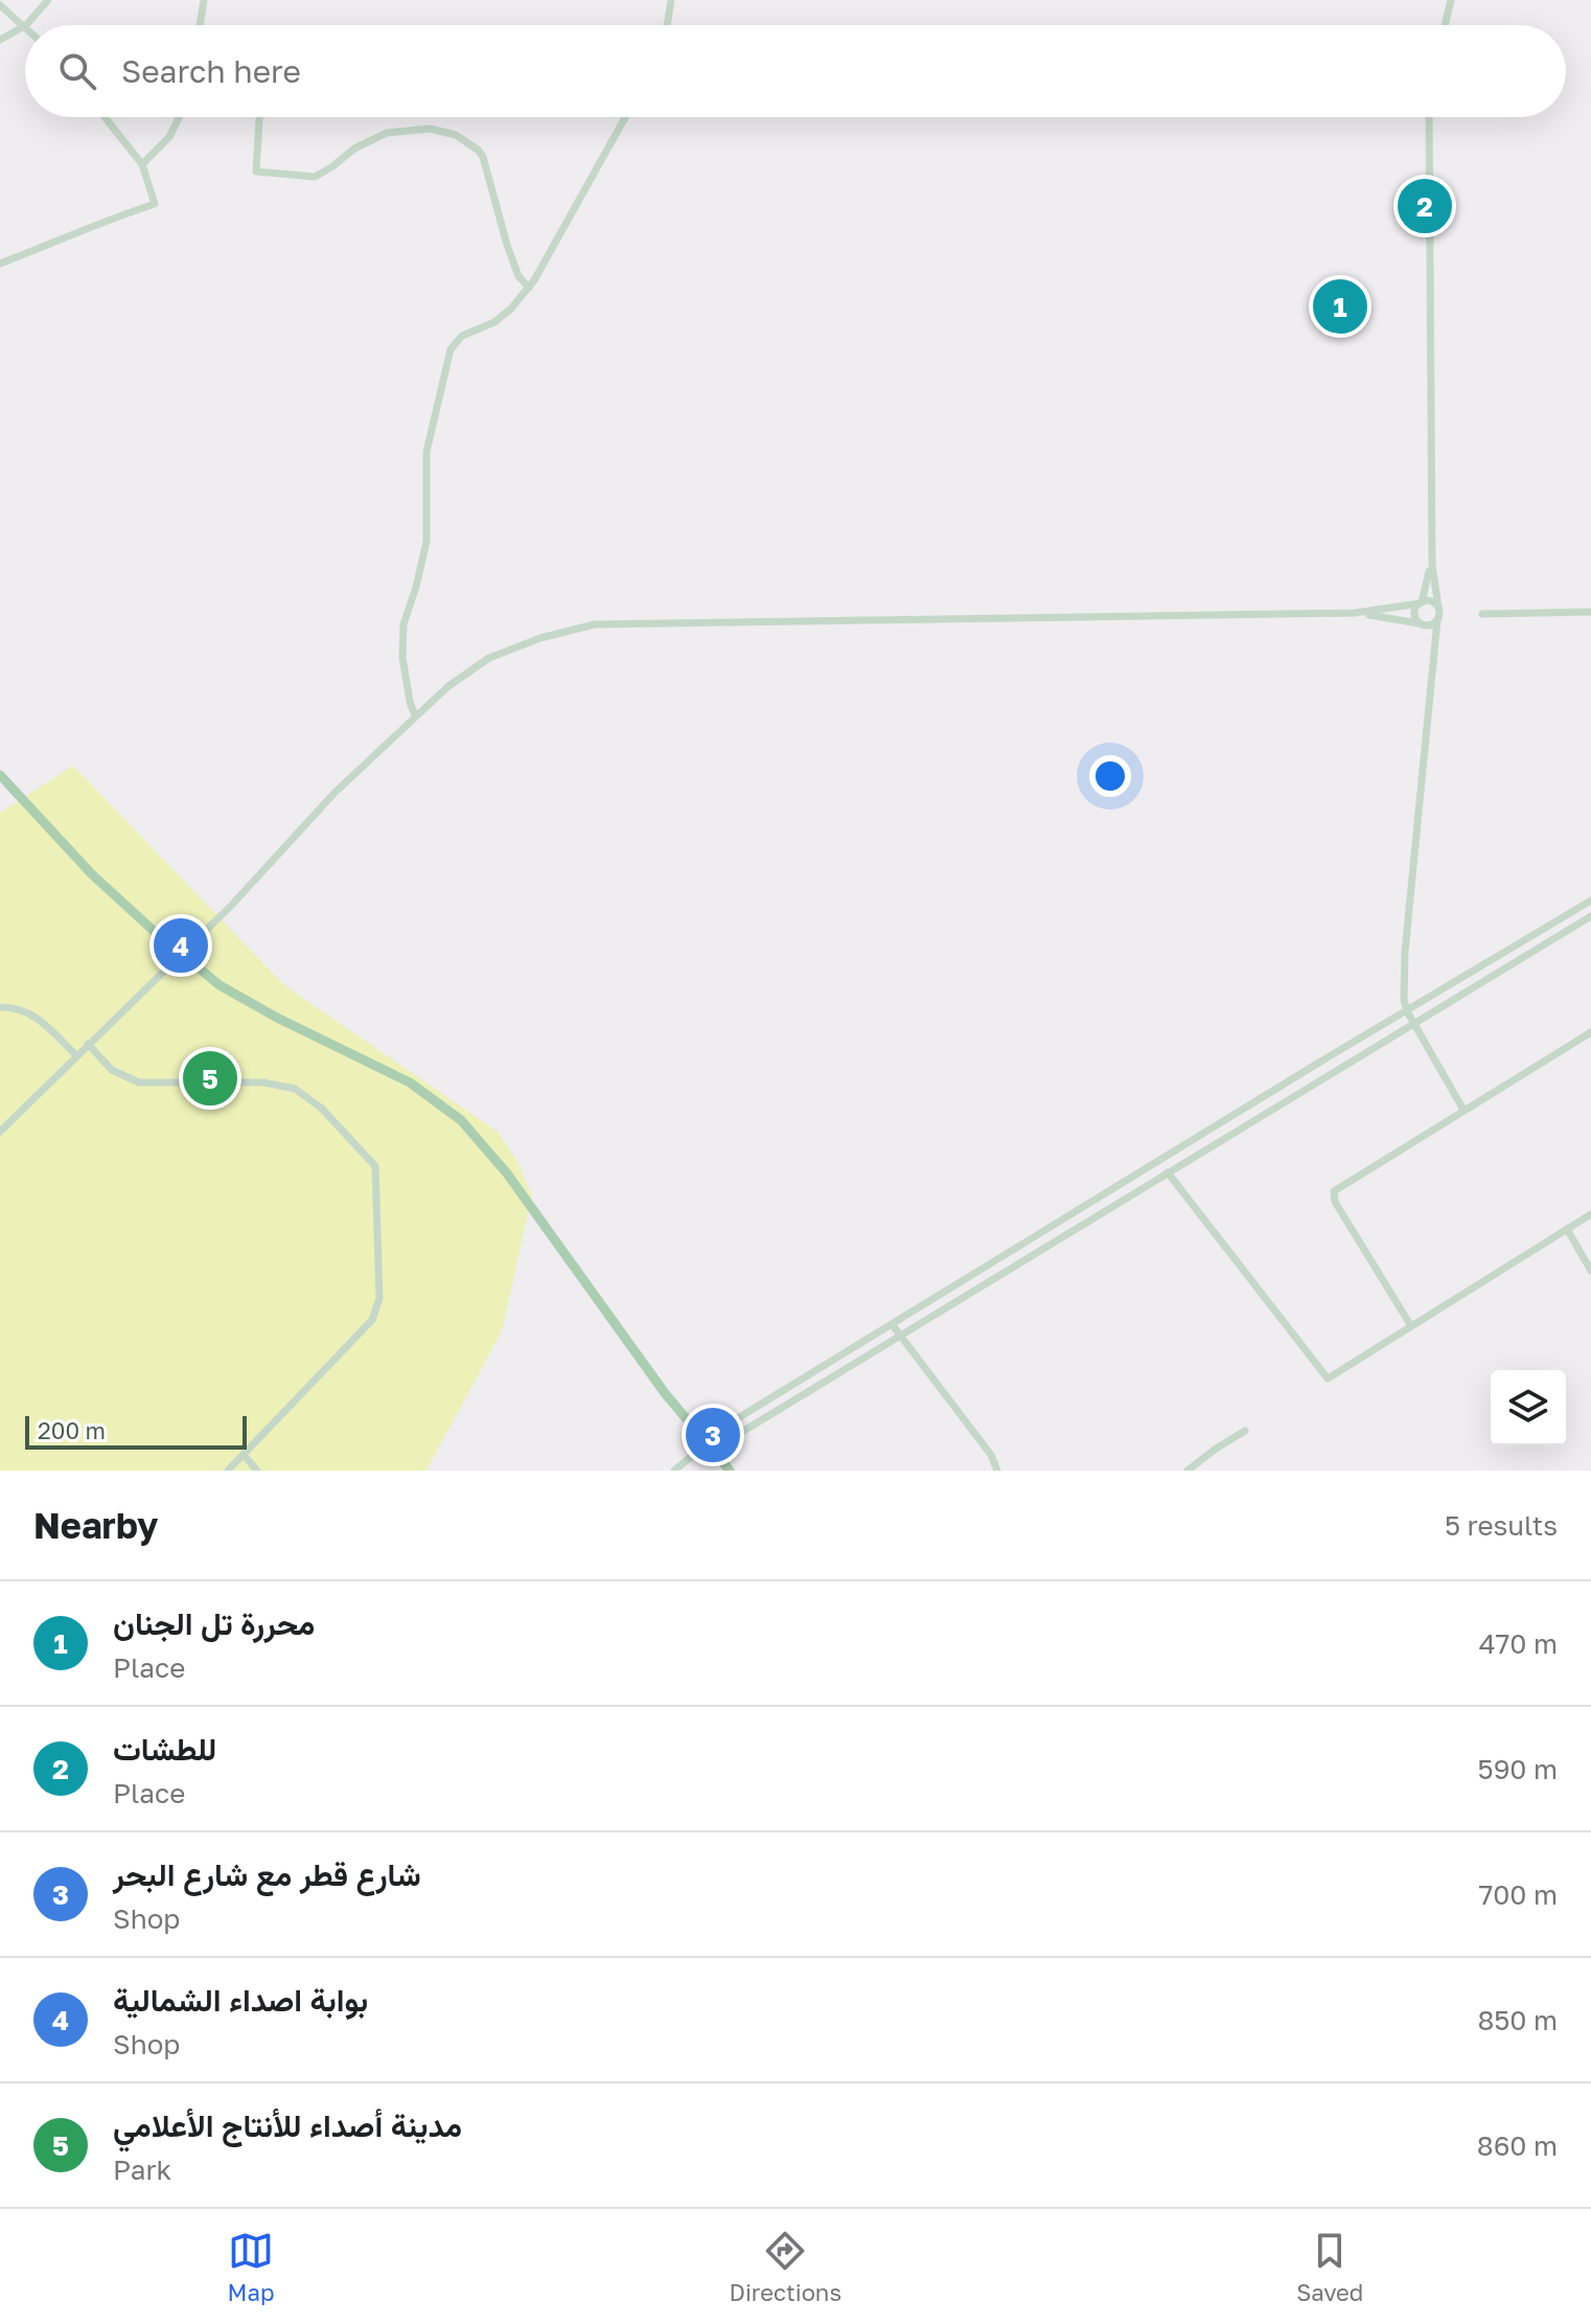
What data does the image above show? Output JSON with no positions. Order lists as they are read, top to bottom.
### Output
{
  "scale_bar": "200 m",
  "page": {
    "search": "Search here",
    "pins": [
      "2",
      "1",
      "4",
      "5",
      "3"
    ],
    "scale": "200 m",
    "heading": ["Nearby", "5 results"],
    "list": [
      {
        "mark": "1",
        "name": "محررة تل الجنان",
        "note": "Place",
        "value": "470 m"
      },
      {
        "mark": "2",
        "name": "للطشات",
        "note": "Place",
        "value": "590 m"
      },
      {
        "mark": "3",
        "name": "شارع قطر مع شارع البحر",
        "note": "Shop",
        "value": "700 m"
      },
      {
        "mark": "4",
        "name": "بوابة اصداء الشمالية",
        "note": "Shop",
        "value": "850 m"
      },
      {
        "mark": "5",
        "name": "مدينة أصداء للأنتاج الأعلامي",
        "note": "Park",
        "value": "860 m"
      }
    ],
    "nav": ["Map", "Directions", "Saved"]
  }
}
